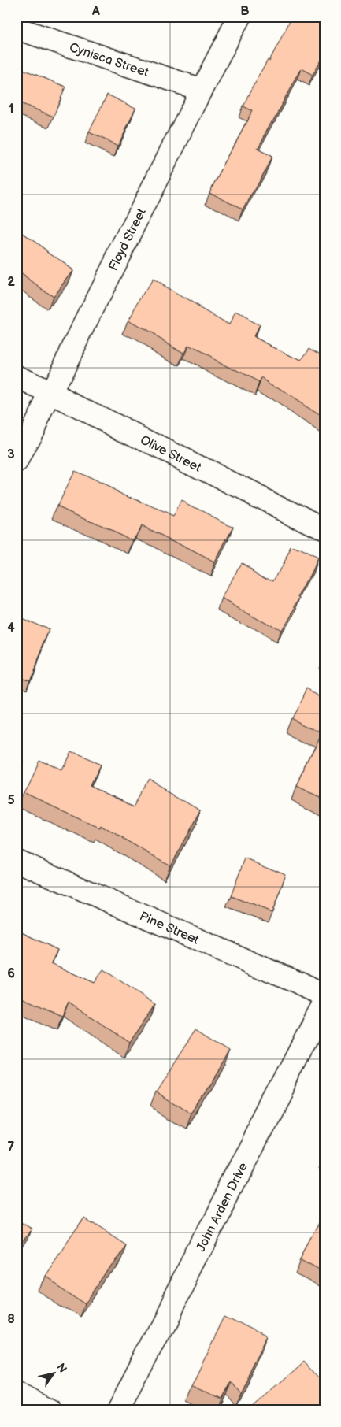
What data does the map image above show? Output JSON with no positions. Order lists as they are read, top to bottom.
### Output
{
  "streets": {
    "street": [
      "Cynisca Street",
      "Floyd Street",
      "Olive Street",
      "Pine Street",
      "John Arden Drive"
    ]
  },
  "crossings": [
    ["Cynisca Street", "Floyd Street"],
    ["Floyd Street", "Olive Street"]
  ],
  "north": "top right",
  "grid": {
    "columns": ["A", "B"],
    "rows": [
      "1",
      "2",
      "3",
      "4",
      "5",
      "6",
      "7",
      "8"
    ]
  }
}
